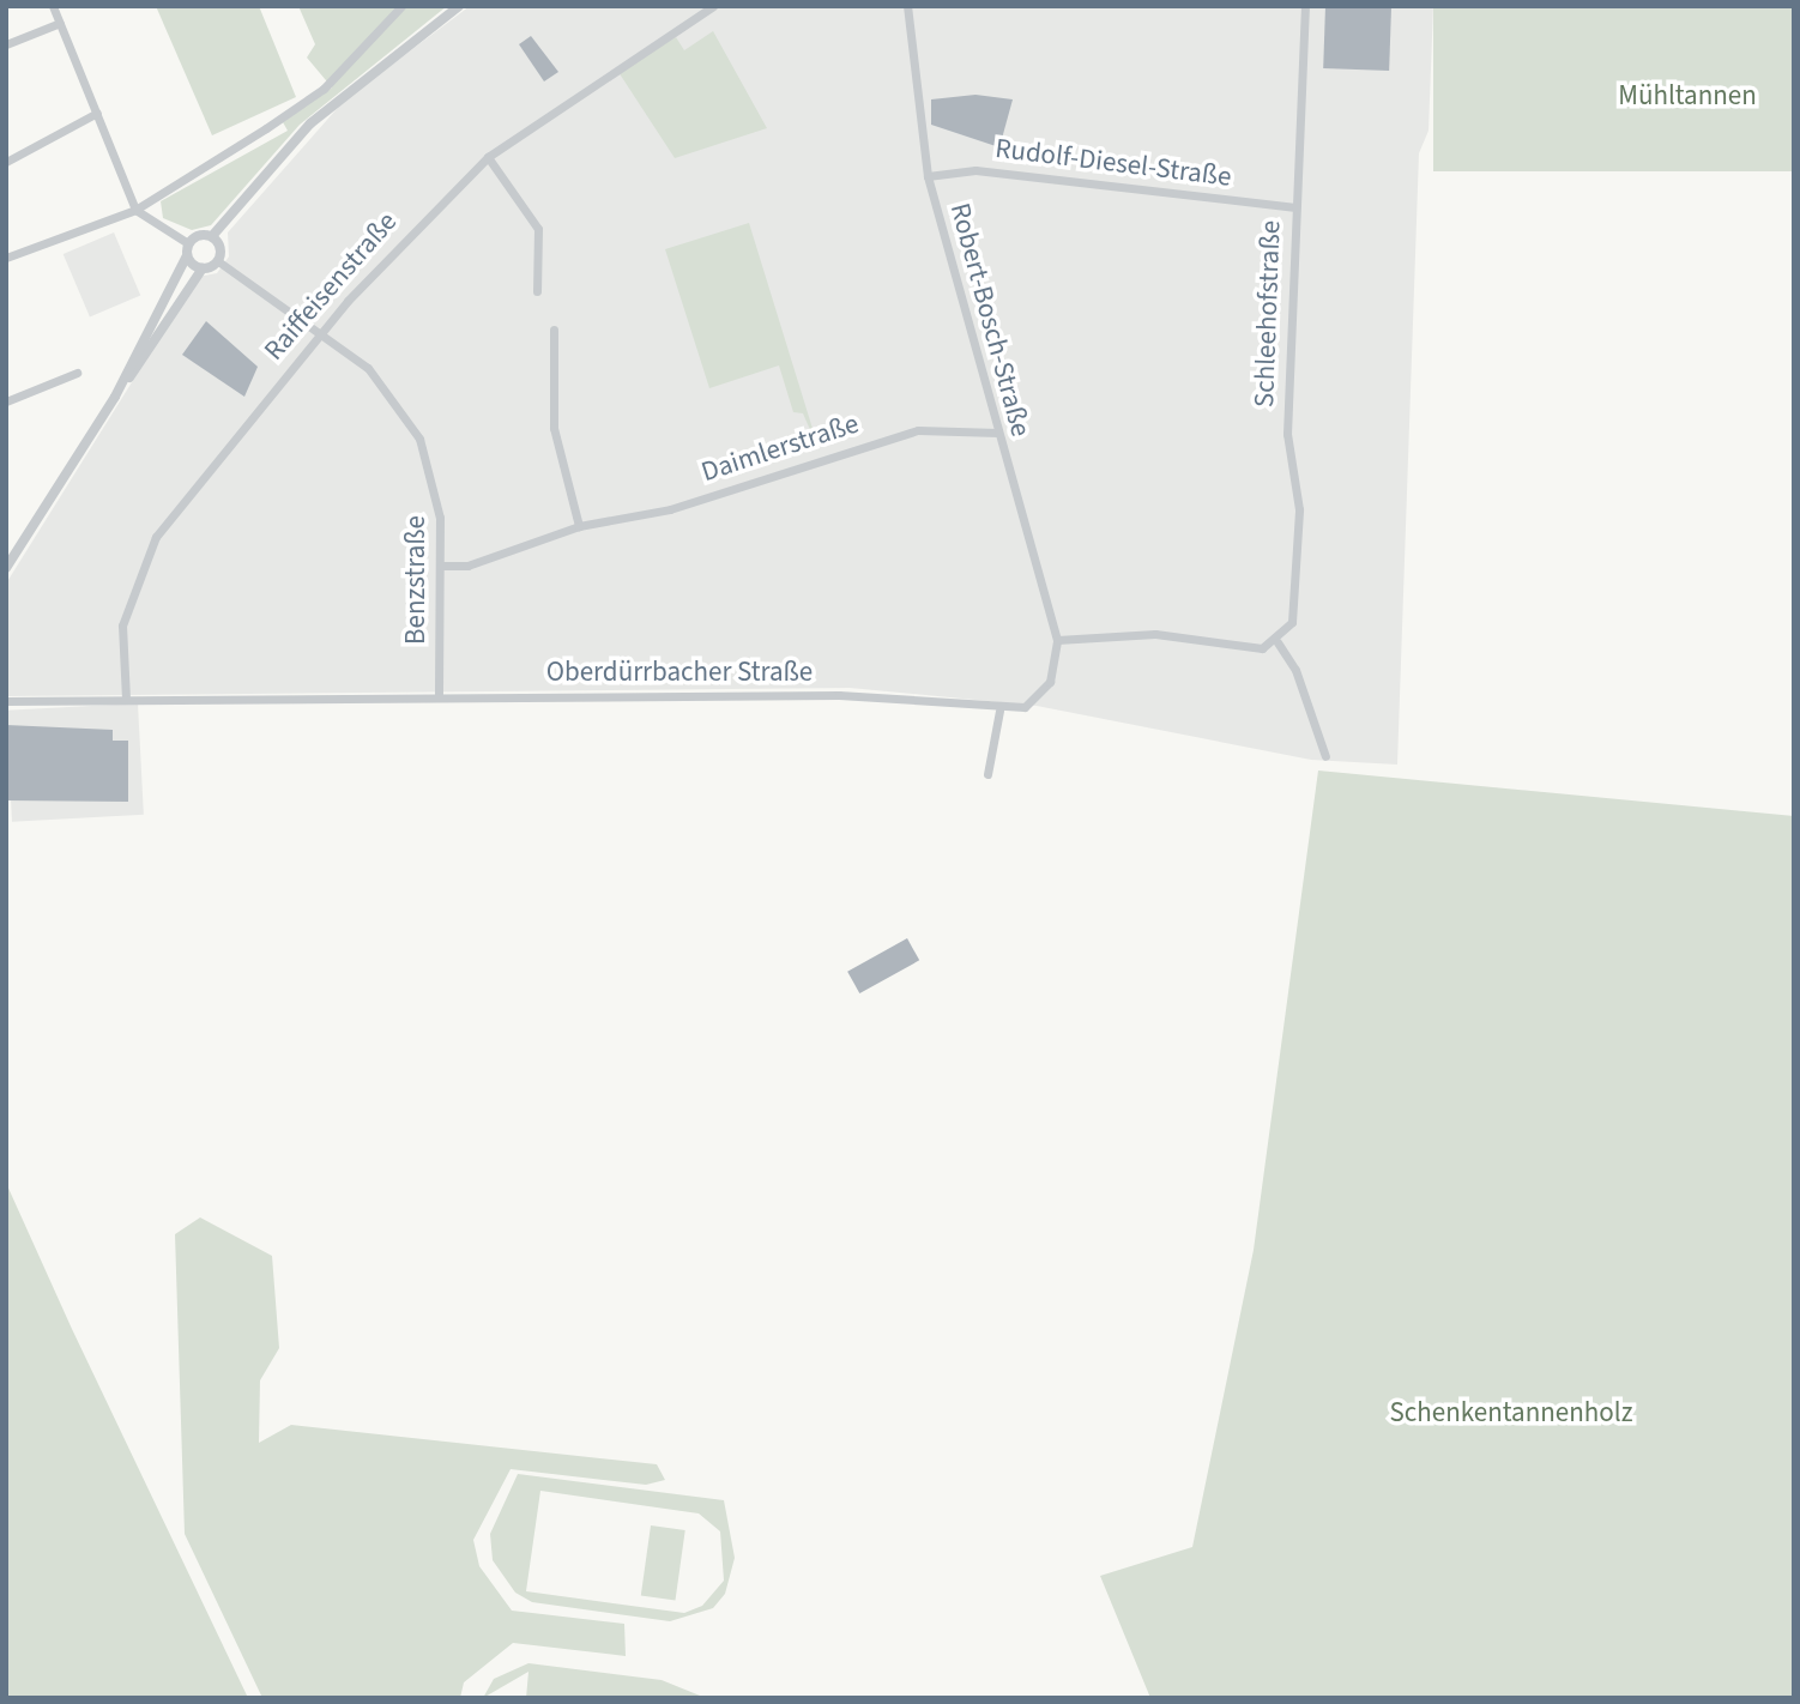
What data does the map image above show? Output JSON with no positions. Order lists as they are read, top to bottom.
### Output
{
  "streets": {
    "street": [
      "Rudolf-Diesel-Straße",
      "Raiffeisenstraße",
      "Schleehofstraße",
      "Robert-Bosch-Straße",
      "Daimlerstraße",
      "Benzstraße",
      "Oberdürrbacher Straße"
    ]
  },
  "crossings": [
    ["Rudolf-Diesel-Straße", "Schleehofstraße"],
    ["Rudolf-Diesel-Straße", "Robert-Bosch-Straße"],
    ["Raiffeisenstraße", "Benzstraße"],
    ["Raiffeisenstraße", "Oberdürrbacher Straße"],
    ["Robert-Bosch-Straße", "Daimlerstraße"],
    ["Robert-Bosch-Straße", "Oberdürrbacher Straße"],
    ["Daimlerstraße", "Benzstraße"],
    ["Benzstraße", "Oberdürrbacher Straße"]
  ],
  "parks": ["Mühltannen", "Schenkentannenholz"]
}
